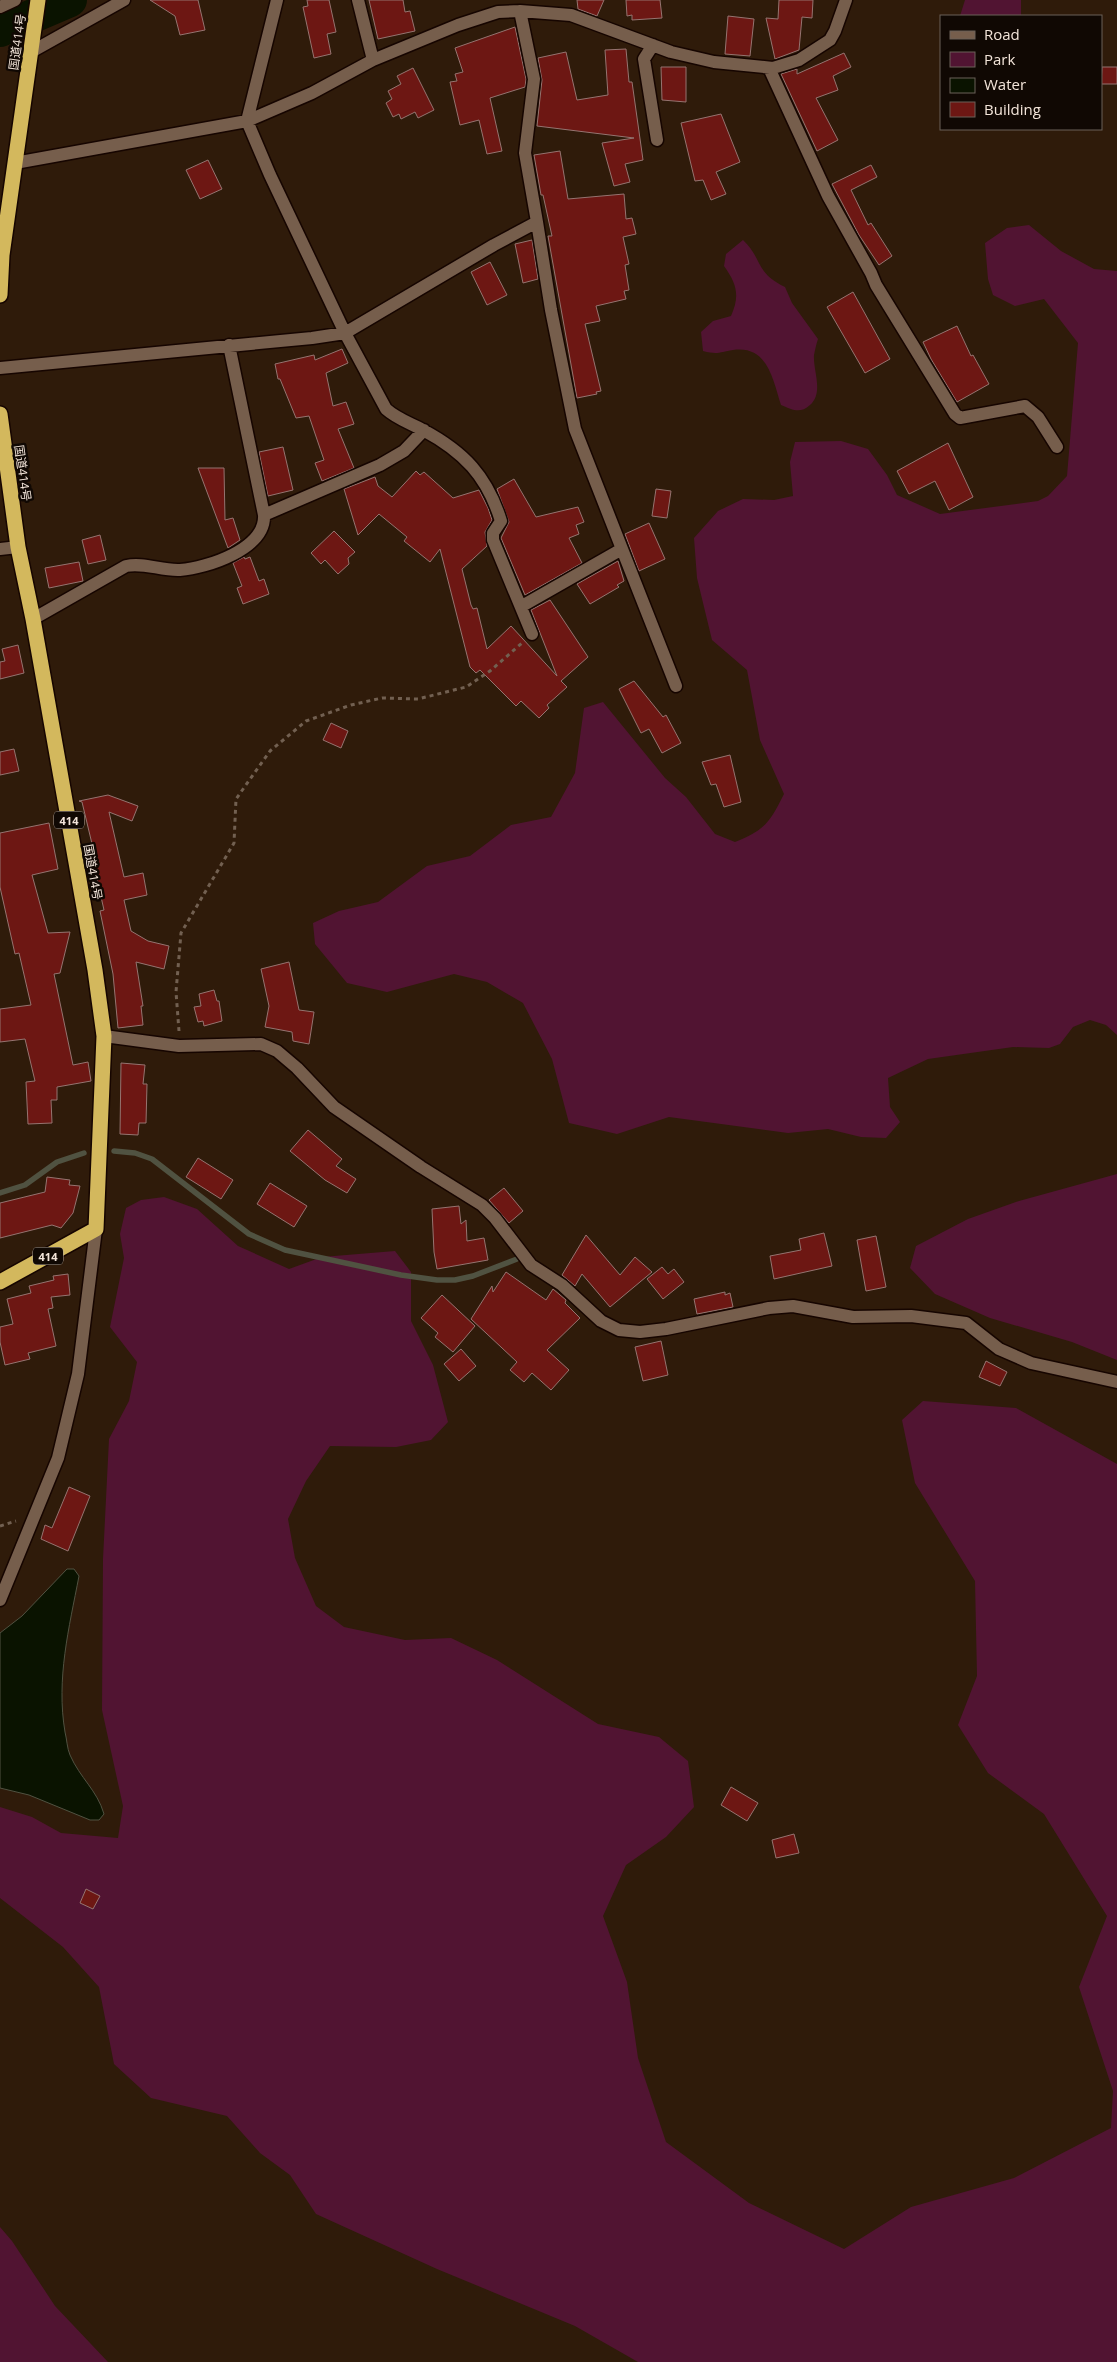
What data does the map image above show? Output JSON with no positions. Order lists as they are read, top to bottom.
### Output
{
  "streets": {
    "highway": ["国道414号", "414"]
  },
  "crossings": [
    ["国道414号", "414"]
  ],
  "legend": [
    "Road",
    "Park",
    "Water",
    "Building"
  ]
}
